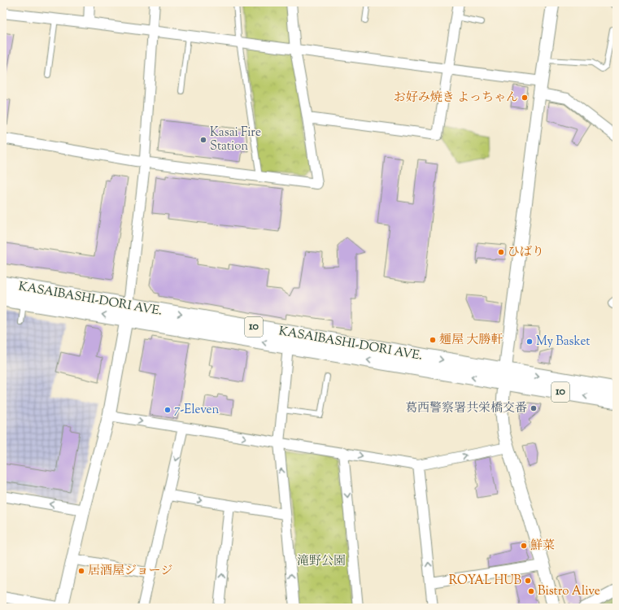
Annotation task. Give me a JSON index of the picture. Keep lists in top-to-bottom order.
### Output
{
  "streets": {
    "main road": ["KASAIBASHI-DORI AVE.", "10"]
  },
  "crossings": [
    ["KASAIBASHI-DORI AVE.", "10"]
  ],
  "parks": ["滝野公園"],
  "places": [
    "お好み焼き よっちゃん",
    "Kasai Fire Station",
    "ひばり",
    "麺屋 大勝軒",
    "My Basket",
    "葛西警察署共栄橋交番",
    "7-Eleven",
    "鮮菜",
    "居酒屋ジョージ",
    "ROYAL HUB",
    "Bistro Alive"
  ]
}
